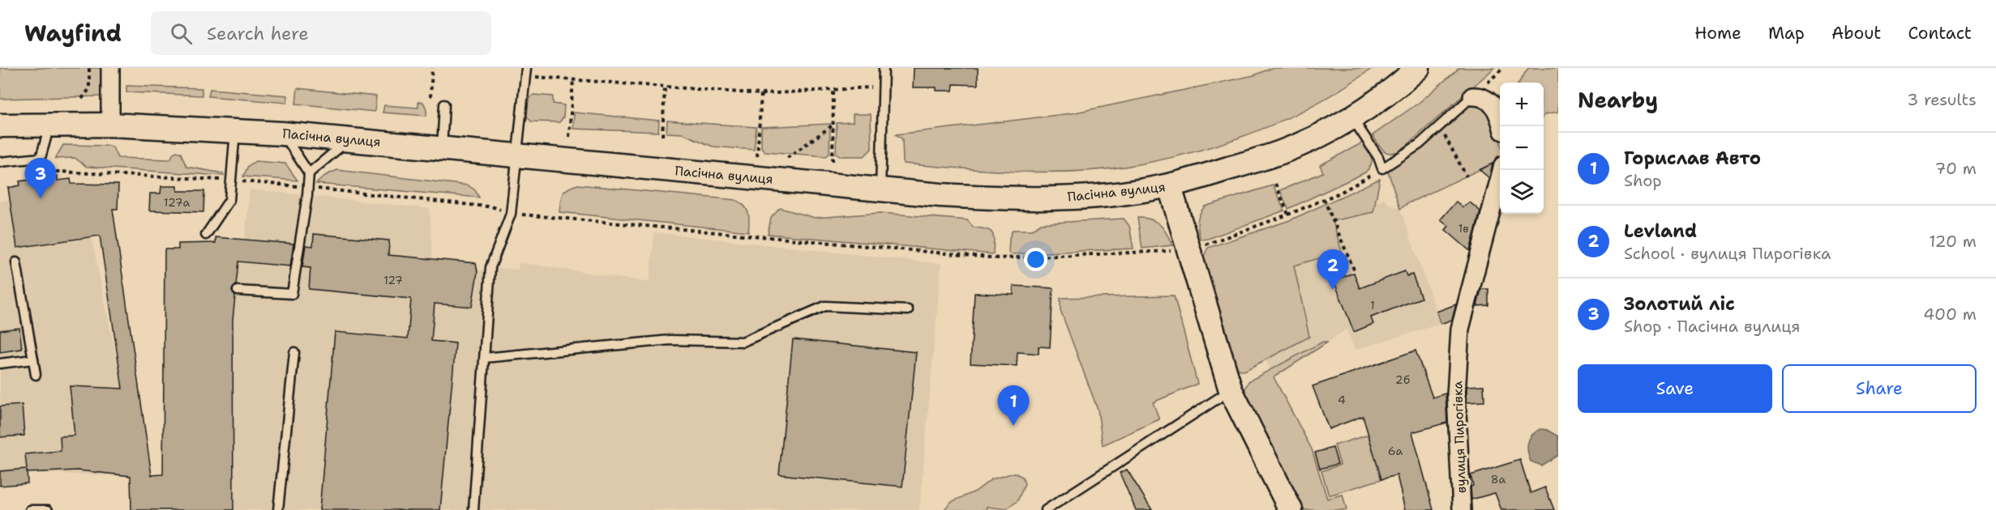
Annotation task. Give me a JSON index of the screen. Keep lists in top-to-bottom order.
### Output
{
  "streets": {
    "main road": ["Пасічна вулиця"],
    "street": ["вулиця Пирогівка"]
  },
  "house_numbers": [
    "127а",
    "1в",
    "127",
    "1",
    "2б",
    "4",
    "6а",
    "8а"
  ],
  "page": {
    "header": "Wayfind",
    "search": "Search here",
    "nav": [
      "Home",
      "Map",
      "About",
      "Contact"
    ],
    "heading": ["Nearby", "3 results"],
    "map_buttons": ["+", "−"],
    "list": [
      {
        "mark": "1",
        "name": "Горислав Авто",
        "note": "Shop",
        "value": "70 m"
      },
      {
        "mark": "2",
        "name": "Levland",
        "note": "School · вулиця Пирогівка",
        "value": "120 m"
      },
      {
        "mark": "3",
        "name": "Золотий ліс",
        "note": "Shop · Пасічна вулиця",
        "value": "400 m"
      }
    ],
    "pins": ["3", "2", "1"],
    "buttons": ["Save", "Share"]
  }
}
